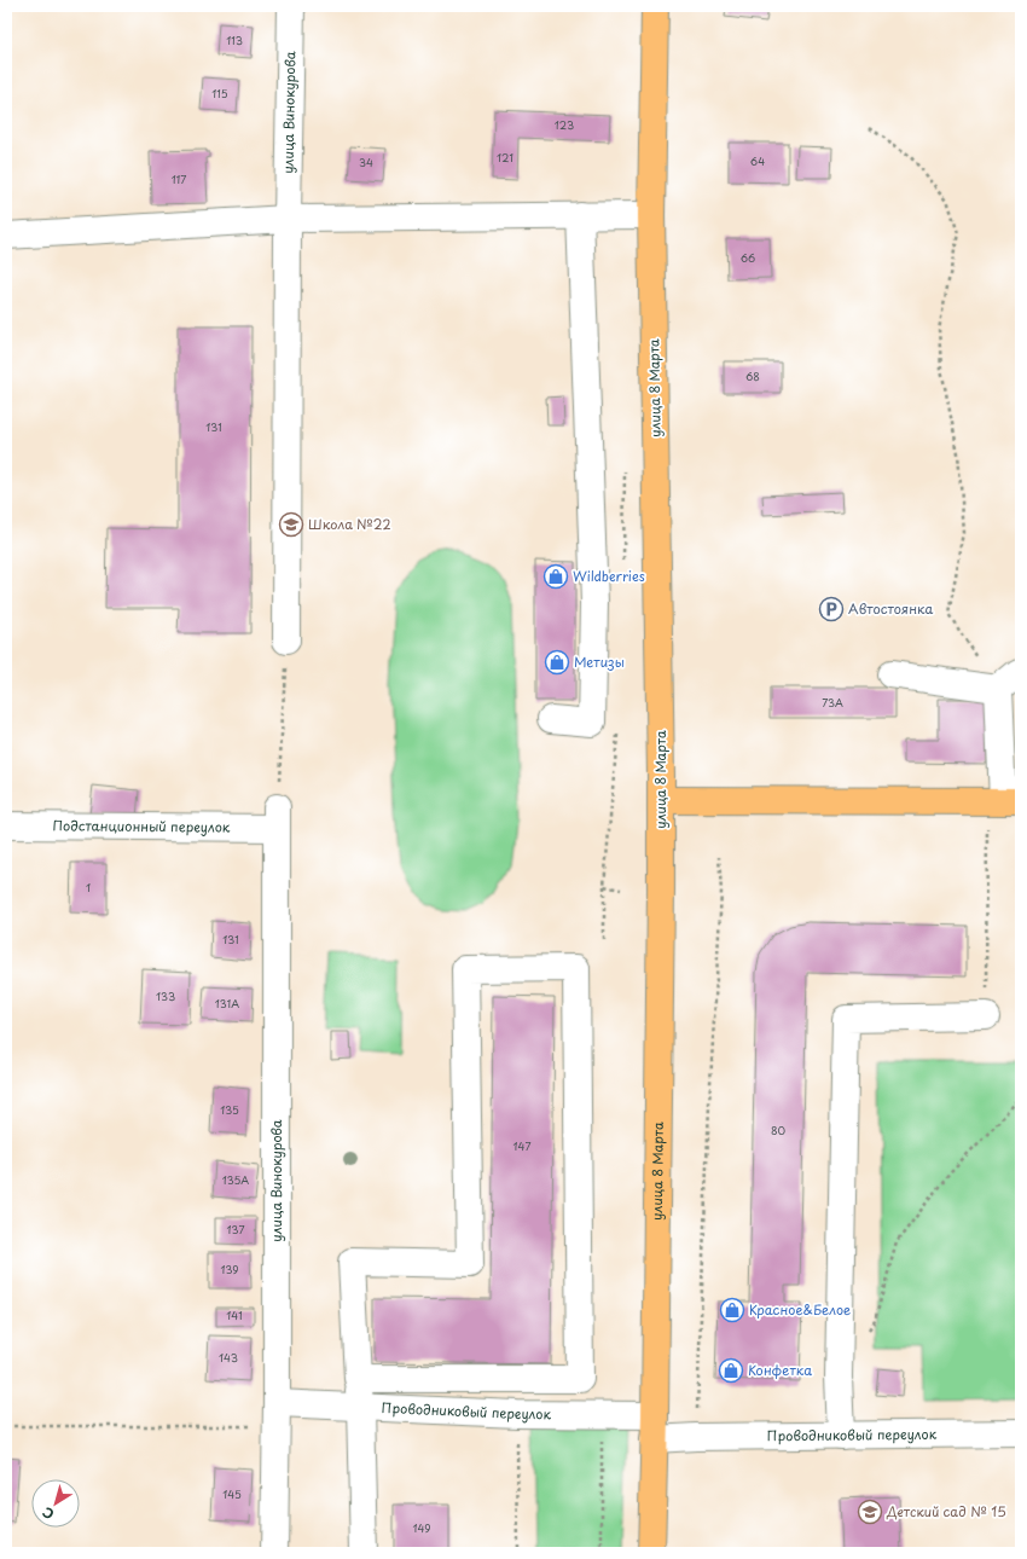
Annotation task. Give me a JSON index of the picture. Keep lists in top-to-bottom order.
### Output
{
  "streets": {
    "main road": ["улица 8 Марта"],
    "street": ["улица Винокурова", "Подстанционный переулок", "Проводниковый переулок"]
  },
  "crossings": [
    ["улица Винокурова", "Подстанционный переулок"],
    ["улица Винокурова", "Проводниковый переулок"],
    ["улица 8 Марта", "Проводниковый переулок"]
  ],
  "places": {
    "school or university": ["Школа №22", "Детский сад № 15"],
    "shop": [
      "Wildberries",
      "Метизы",
      "Красное&Белое",
      "Конфетка"
    ],
    "parking": ["Автостоянка"]
  },
  "house_numbers": [
    "113",
    "115",
    "123",
    "121",
    "64",
    "34",
    "117",
    "66",
    "68",
    "131",
    "73А",
    "1",
    "131",
    "133",
    "131А",
    "135",
    "80",
    "147",
    "135А",
    "137",
    "139",
    "141",
    "143",
    "145",
    "149"
  ],
  "north": "bottom left"
}
